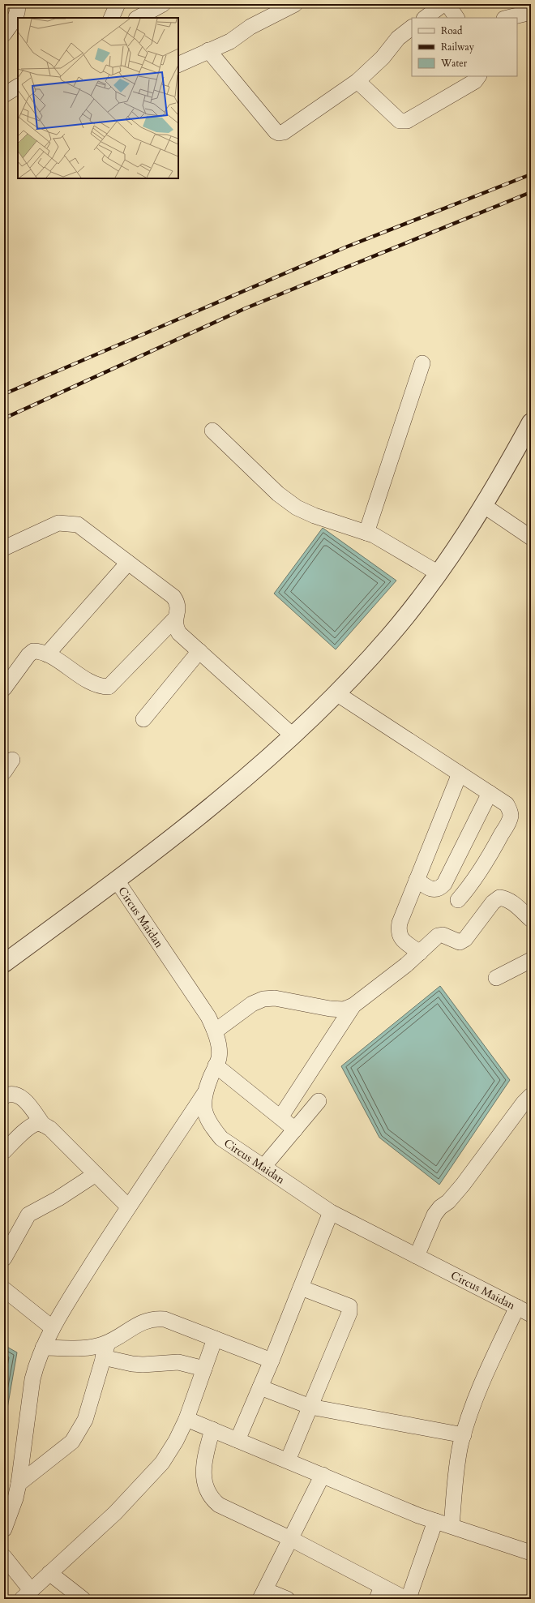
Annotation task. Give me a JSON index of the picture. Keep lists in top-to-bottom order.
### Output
{
  "streets": {
    "street": ["Circus Maidan"]
  },
  "legend": ["Road", "Railway", "Water"]
}
